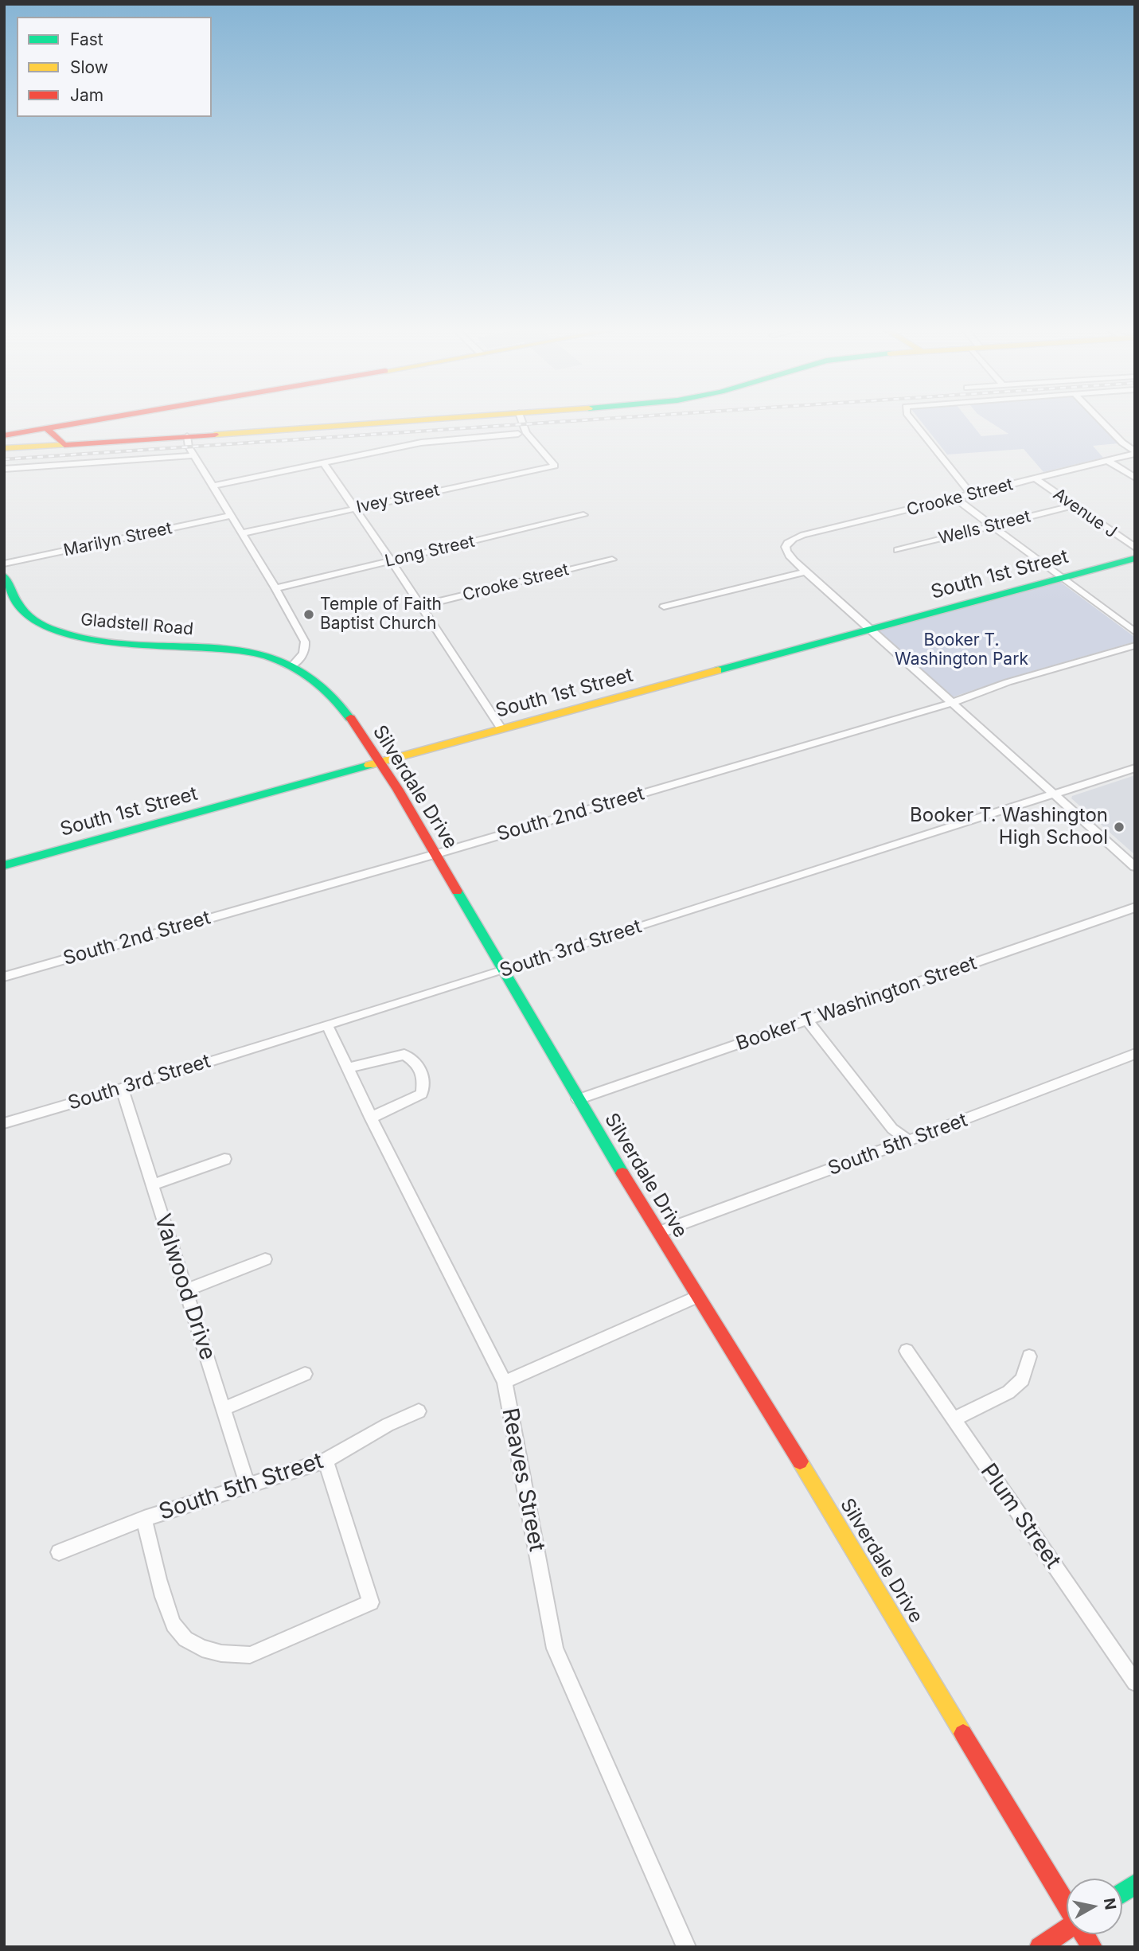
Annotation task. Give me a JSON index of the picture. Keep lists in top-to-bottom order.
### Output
{
  "streets": {
    "street": [
      "Crooke Street",
      "Ivey Street",
      "Avenue J",
      "Wells Street",
      "Marilyn Street",
      "Long Street",
      "South 1st Street",
      "Gladstell Road",
      "Silverdale Drive",
      "South 2nd Street",
      "South 3rd Street",
      "Booker T Washington Street",
      "South 5th Street",
      "Valwood Drive",
      "Reaves Street",
      "Plum Street"
    ]
  },
  "crossings": [
    ["Crooke Street", "Avenue J"],
    ["Avenue J", "Wells Street"],
    ["South 1st Street", "Silverdale Drive"],
    ["Gladstell Road", "Silverdale Drive"],
    ["Silverdale Drive", "South 2nd Street"],
    ["Silverdale Drive", "South 3rd Street"],
    ["Silverdale Drive", "Booker T Washington Street"],
    ["Silverdale Drive", "South 5th Street"],
    ["South 3rd Street", "Valwood Drive"],
    ["South 3rd Street", "Reaves Street"],
    ["South 5th Street", "Valwood Drive"]
  ],
  "parks": ["Booker T. Washington Park"],
  "places": ["Temple of Faith Baptist Church", "Booker T. Washington High School"],
  "legend": ["Fast", "Slow", "Jam"],
  "north": "right"
}
